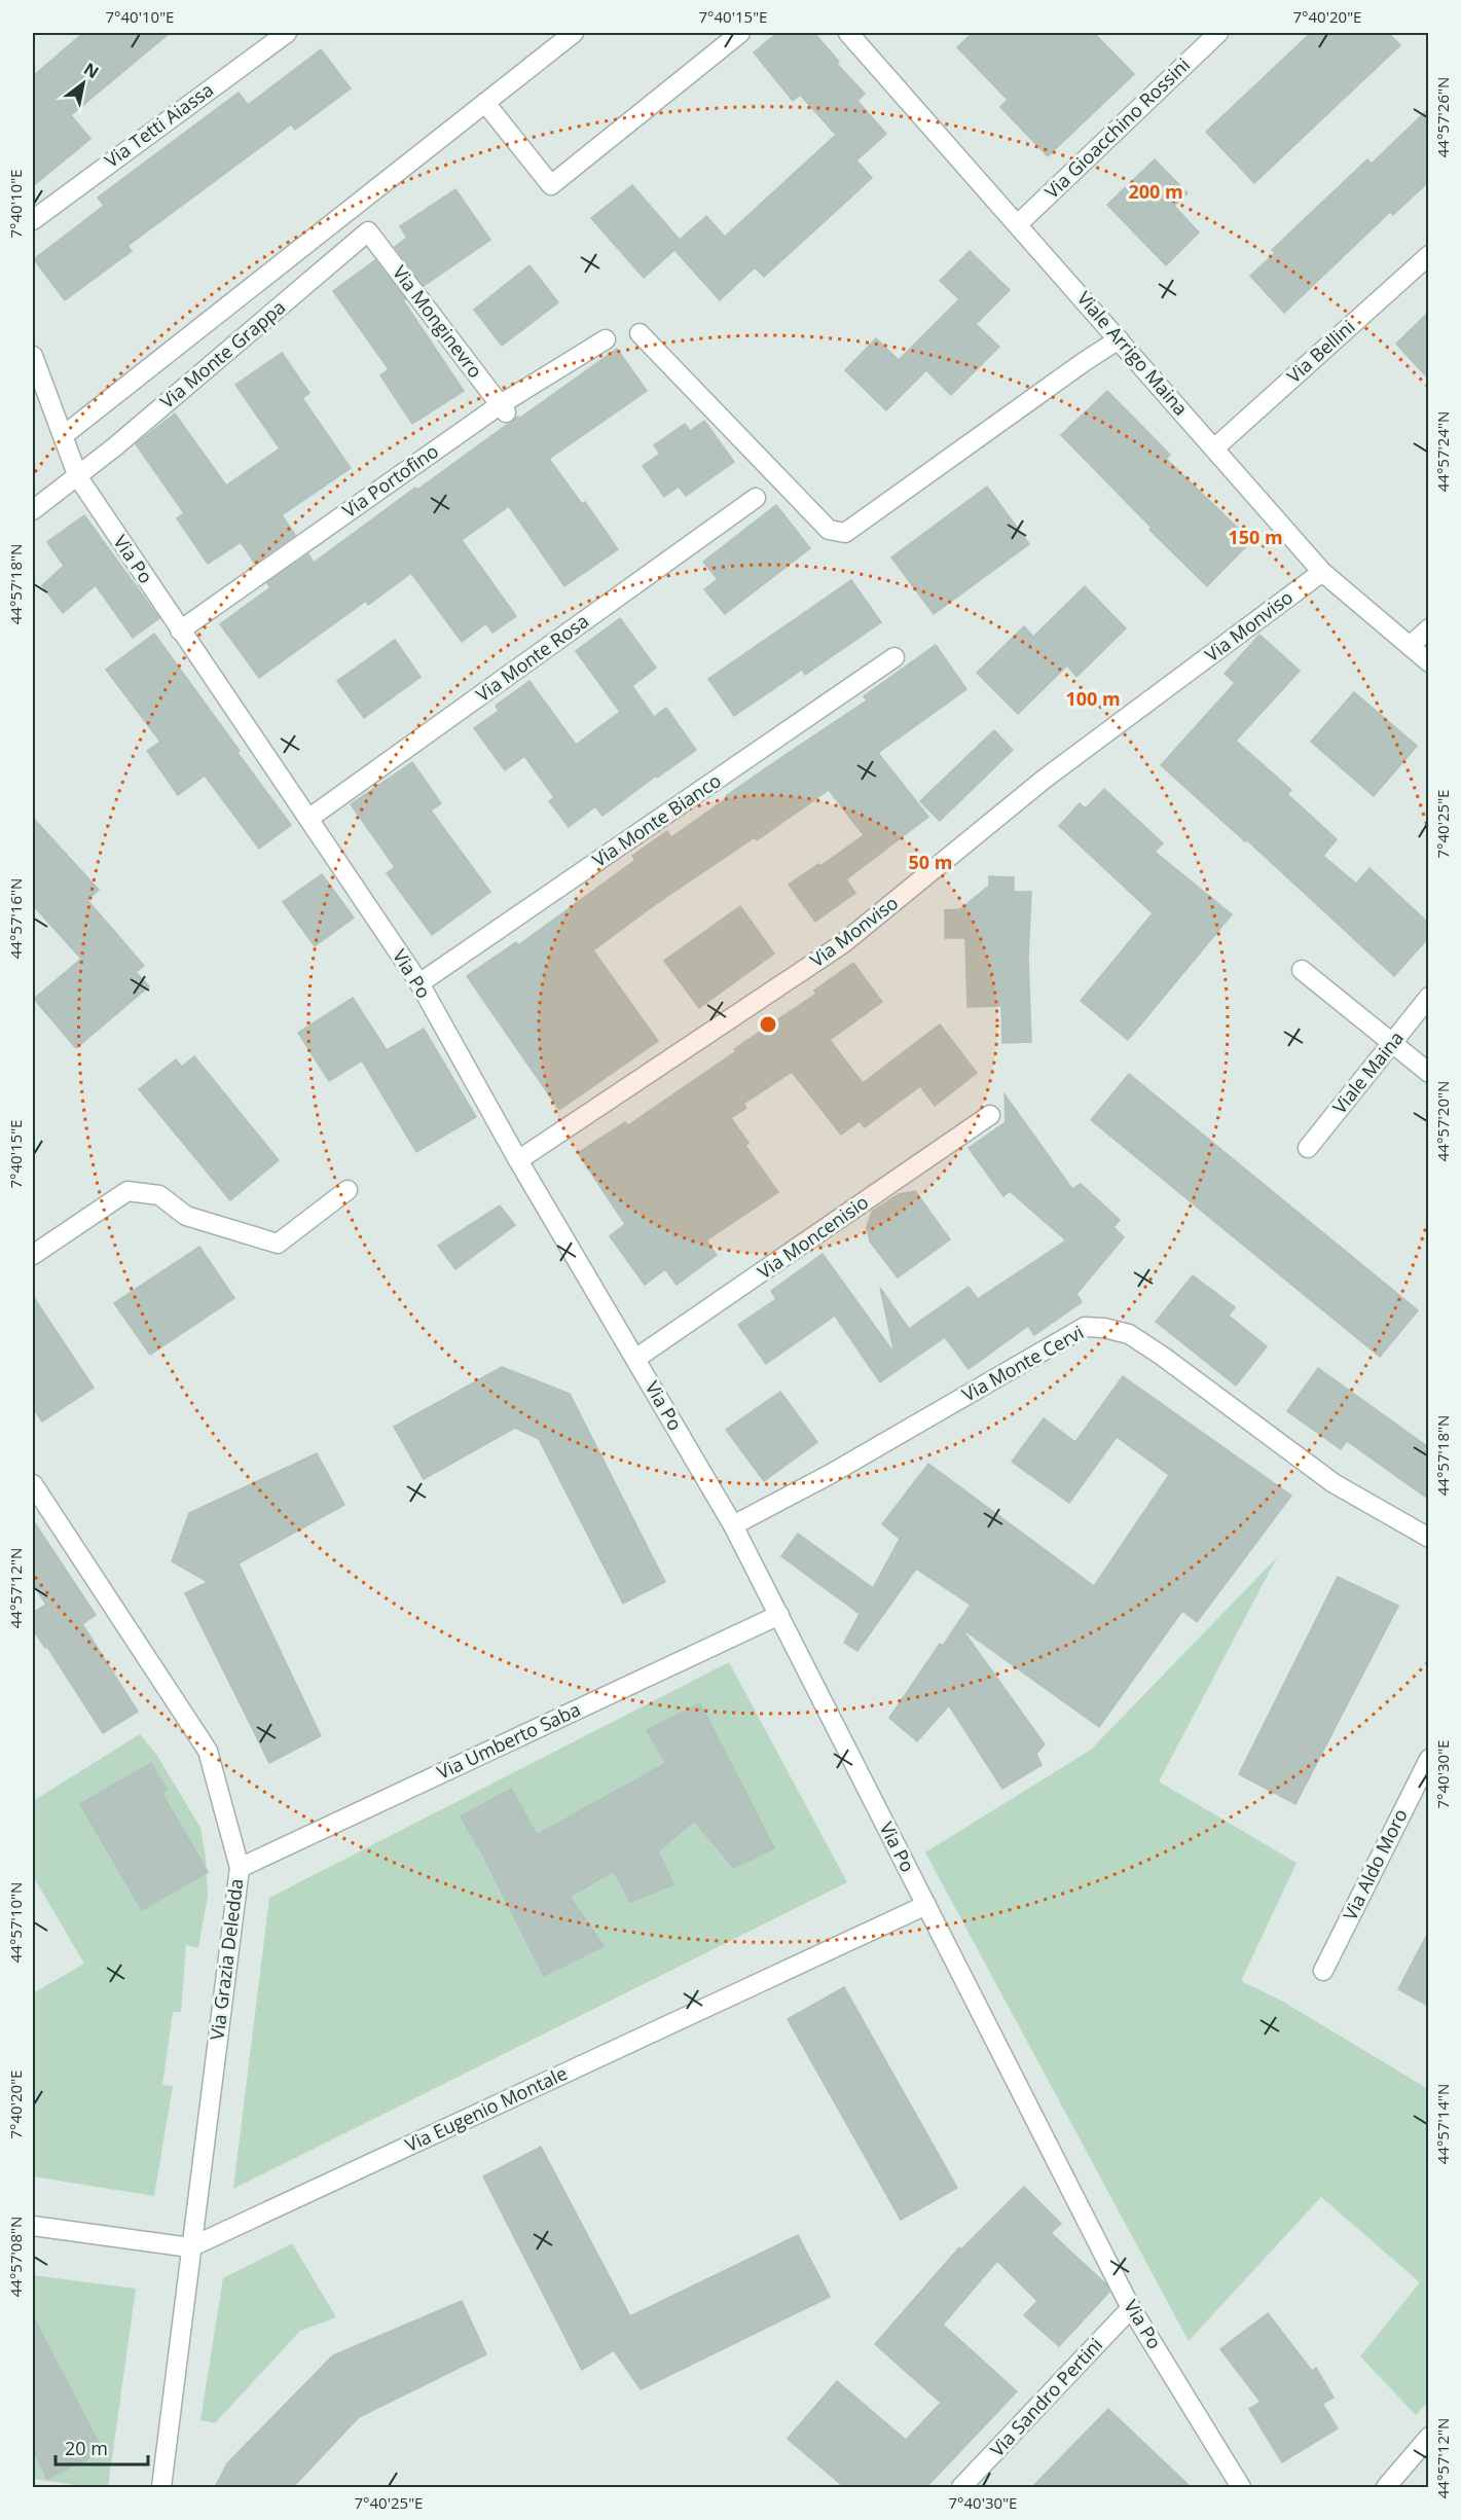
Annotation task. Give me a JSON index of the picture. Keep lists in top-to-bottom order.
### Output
{
  "streets": {
    "street": [
      "Via Tetti Aiassa",
      "Via Gioacchino Rossini",
      "Via Monginevro",
      "Via Bellini",
      "Viale Arrigo Maina",
      "Via Monte Grappa",
      "Via Portofino",
      "Via Po",
      "Via Monviso",
      "Via Monte Rosa",
      "Via Monte Bianco",
      "Viale Maina",
      "Via Moncenisio",
      "Via Monte Cervi",
      "Via Umberto Saba",
      "Via Aldo Moro",
      "Via Grazia Deledda",
      "Via Eugenio Montale",
      "Via Sandro Pertini"
    ]
  },
  "crossings": [
    ["Via Gioacchino Rossini", "Viale Arrigo Maina"],
    ["Via Monginevro", "Via Monte Grappa"],
    ["Via Monginevro", "Via Portofino"],
    ["Via Bellini", "Viale Arrigo Maina"],
    ["Viale Arrigo Maina", "Via Monviso"],
    ["Via Monte Grappa", "Via Po"],
    ["Via Portofino", "Via Po"],
    ["Via Po", "Via Monviso"],
    ["Via Po", "Via Monte Rosa"],
    ["Via Po", "Via Monte Bianco"],
    ["Via Po", "Via Moncenisio"],
    ["Via Po", "Via Monte Cervi"],
    ["Via Po", "Via Umberto Saba"],
    ["Via Po", "Via Eugenio Montale"],
    ["Via Po", "Via Sandro Pertini"],
    ["Via Umberto Saba", "Via Grazia Deledda"],
    ["Via Grazia Deledda", "Via Eugenio Montale"]
  ],
  "scale_bar": "20 m",
  "north": "top right",
  "coordinates": [
    "7°40'10\"E",
    "7°40'15\"E",
    "7°40'20\"E",
    "44°57'26\"N",
    "44°57'24\"N",
    "44°57'18\"N",
    "7°40'25\"E",
    "44°57'16\"N",
    "44°57'20\"N",
    "44°57'12\"N",
    "7°40'30\"E",
    "44°57'10\"N",
    "44°57'14\"N",
    "44°57'08\"N"
  ],
  "rings": [
    "200 m",
    "150 m",
    "100 m",
    "50 m"
  ]
}
